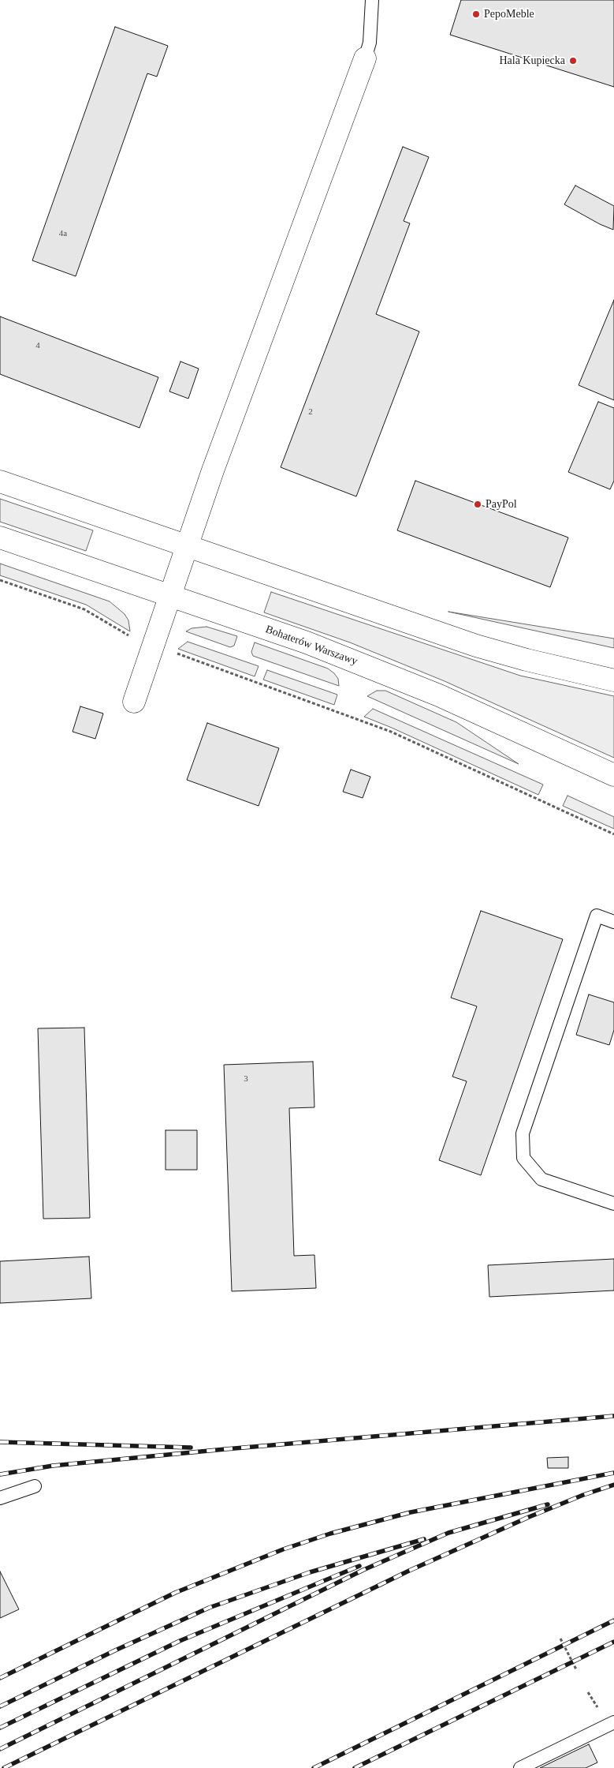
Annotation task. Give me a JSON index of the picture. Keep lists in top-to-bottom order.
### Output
{
  "streets": {
    "street": ["Bohaterów Warszawy"]
  },
  "places": ["PepoMeble", "Hala Kupiecka", "PayPol"],
  "house_numbers": [
    "4a",
    "4",
    "2",
    "3"
  ]
}
